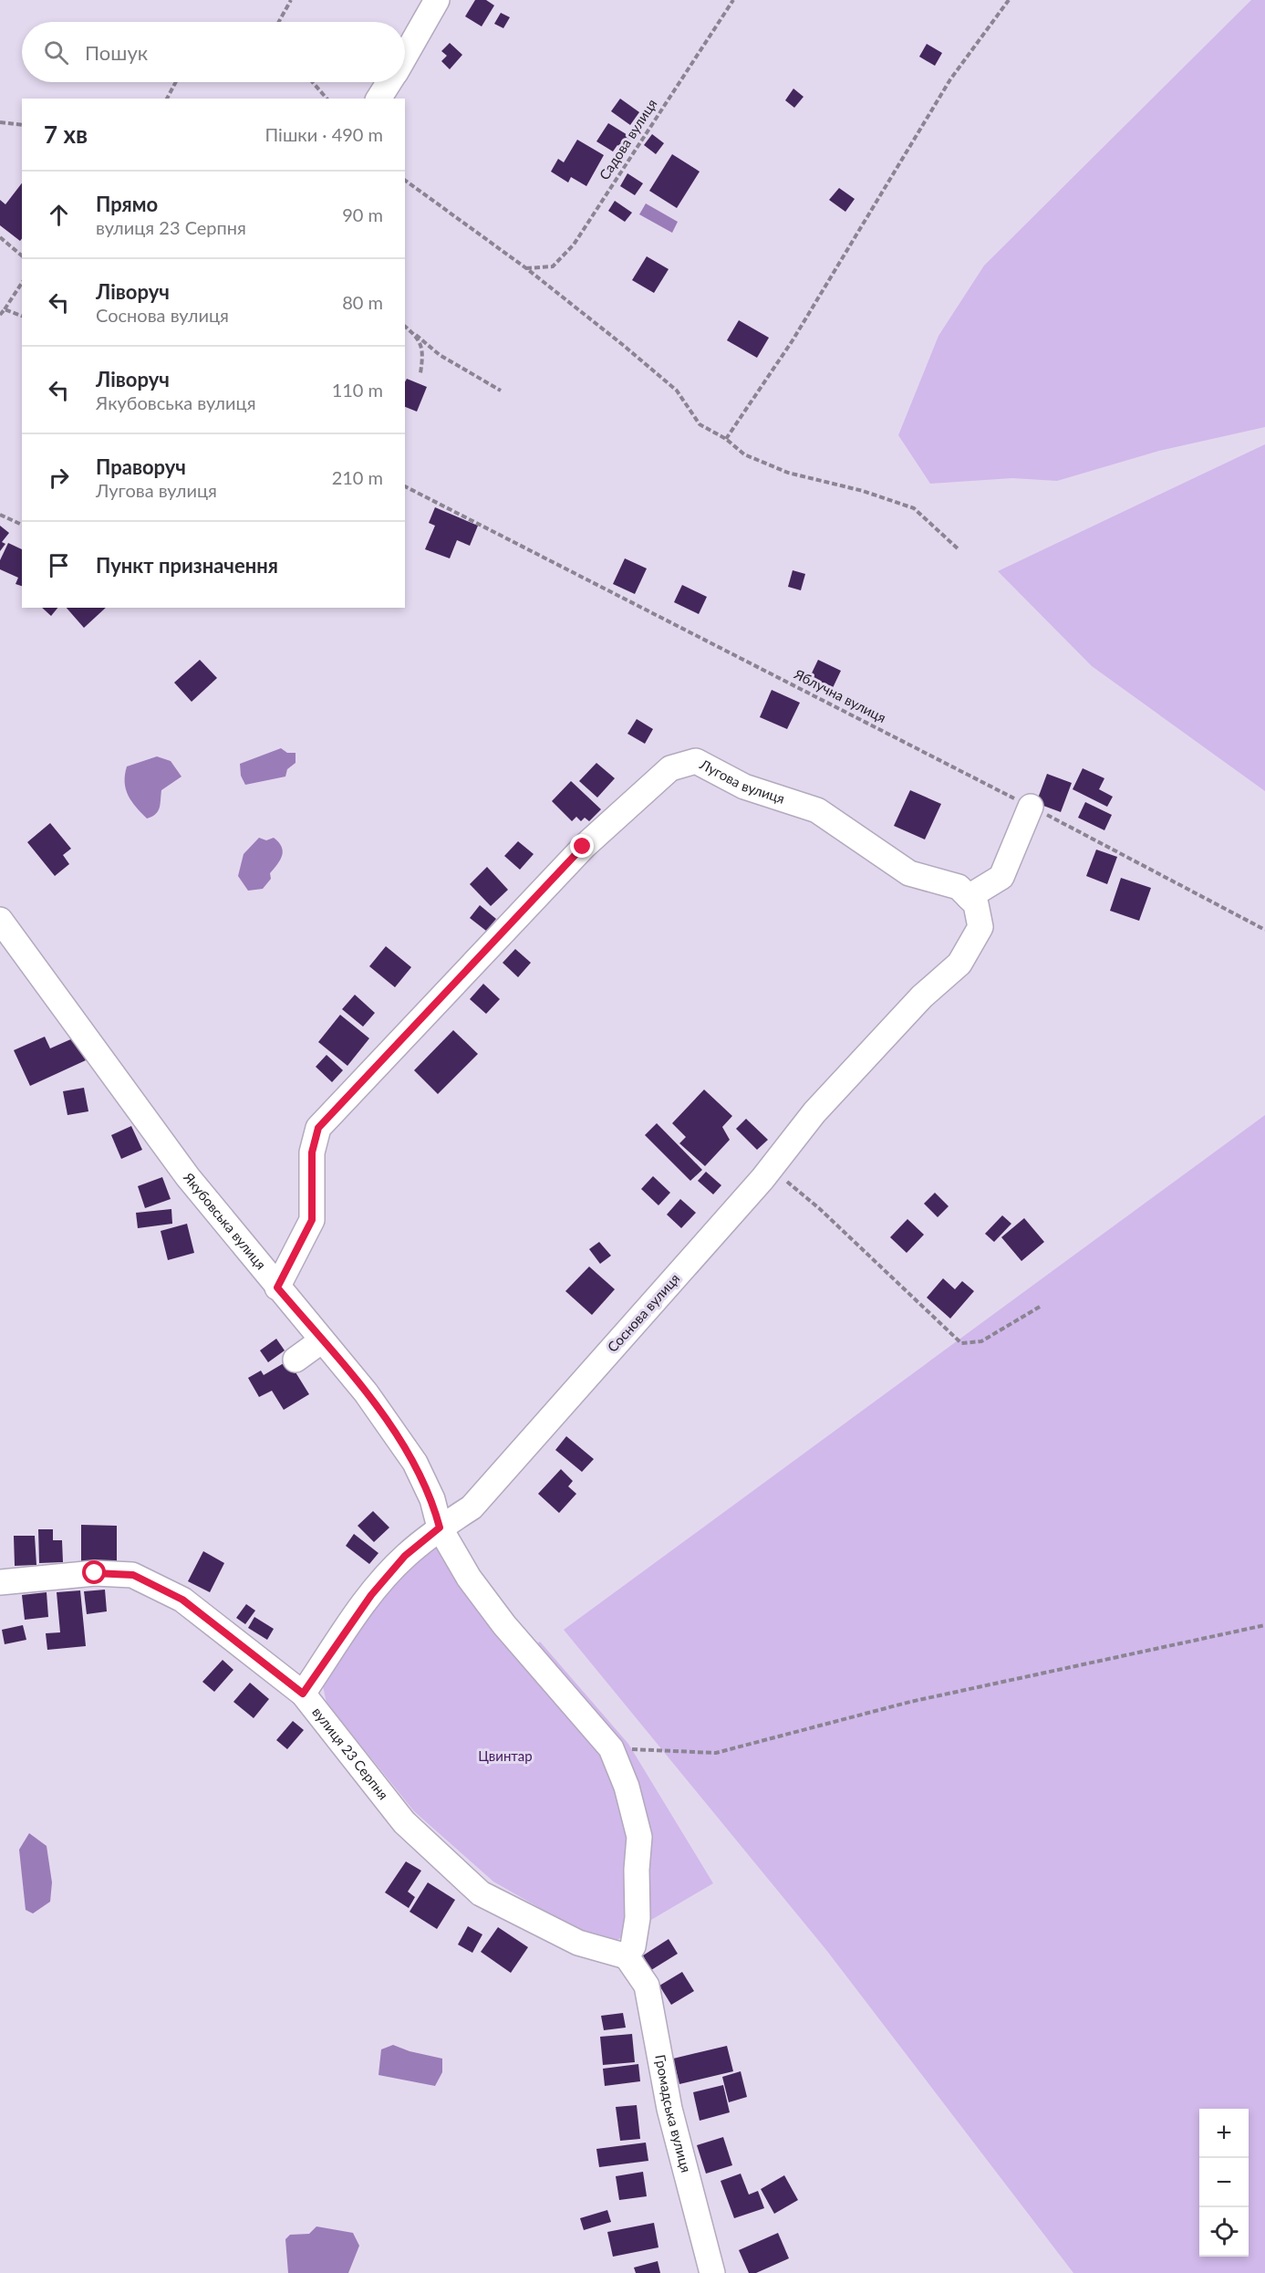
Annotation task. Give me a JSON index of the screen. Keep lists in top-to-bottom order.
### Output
{
  "streets": {
    "street": [
      "Лугова вулиця",
      "Якубовська вулиця",
      "Соснова вулиця",
      "вулиця 23 Серпня",
      "Громадська вулиця"
    ],
    "path": ["Садова вулиця", "Яблучна вулиця"]
  },
  "crossings": [
    ["Лугова вулиця", "Якубовська вулиця"],
    ["Лугова вулиця", "Соснова вулиця"],
    ["Якубовська вулиця", "Соснова вулиця"],
    ["Якубовська вулиця", "вулиця 23 Серпня"],
    ["Якубовська вулиця", "Громадська вулиця"],
    ["Соснова вулиця", "вулиця 23 Серпня"],
    ["вулиця 23 Серпня", "Громадська вулиця"]
  ],
  "parks": ["Цвинтар"],
  "page": {
    "search": "Пошук",
    "heading": ["7 хв", "Пішки · 490 m"],
    "list": [
      ["Прямо", "вулиця 23 Серпня", "90 m"],
      ["Ліворуч", "Соснова вулиця", "80 m"],
      ["Ліворуч", "Якубовська вулиця", "110 m"],
      ["Праворуч", "Лугова вулиця", "210 m"],
      "Пункт призначення"
    ],
    "map_buttons": ["+", "−"]
  }
}
